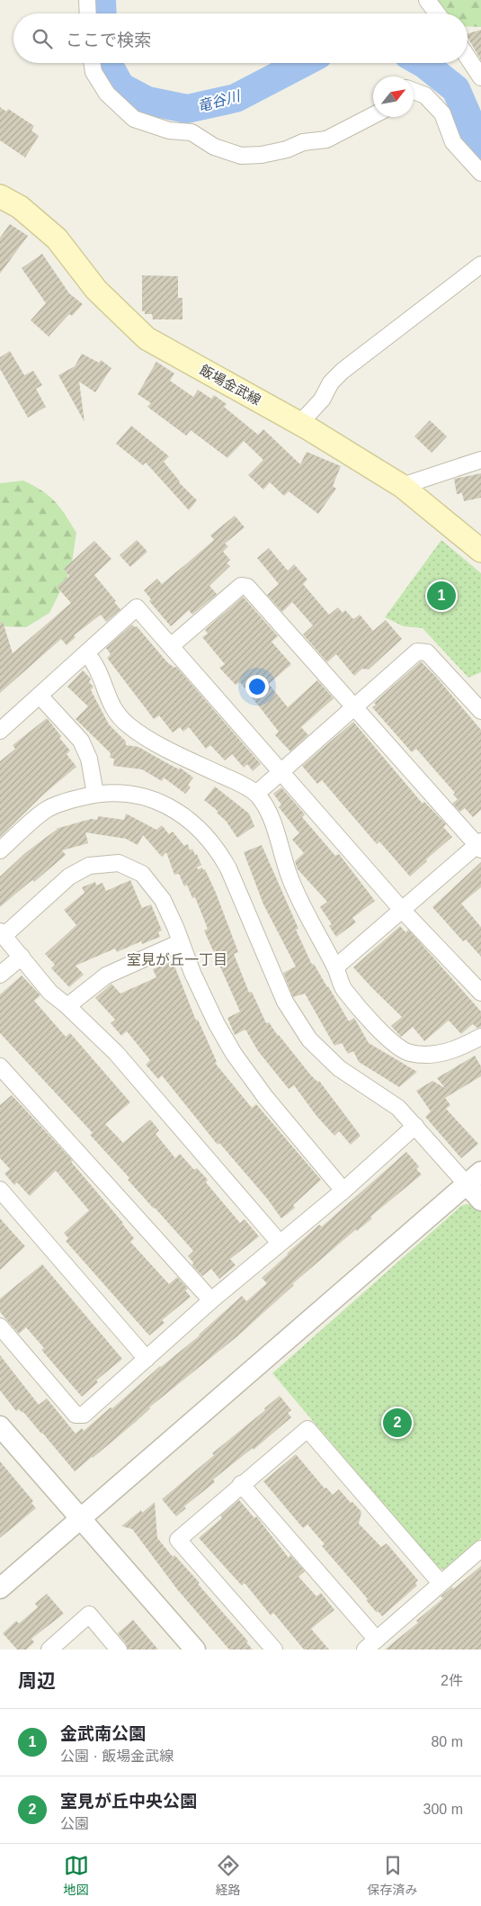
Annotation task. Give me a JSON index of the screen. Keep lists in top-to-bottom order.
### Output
{
  "streets": {
    "main road": ["飯場金武線"]
  },
  "districts": ["室見が丘一丁目"],
  "water": ["竜谷川"],
  "north": "top right",
  "page": {
    "search": "ここで検索",
    "pins": ["1", "2"],
    "heading": ["周辺", "2件"],
    "list": [
      {
        "mark": "1",
        "name": "金武南公園",
        "note": "公園 · 飯場金武線",
        "value": "80 m"
      },
      {
        "mark": "2",
        "name": "室見が丘中央公園",
        "note": "公園",
        "value": "300 m"
      }
    ],
    "nav": ["地図", "経路", "保存済み"]
  }
}
